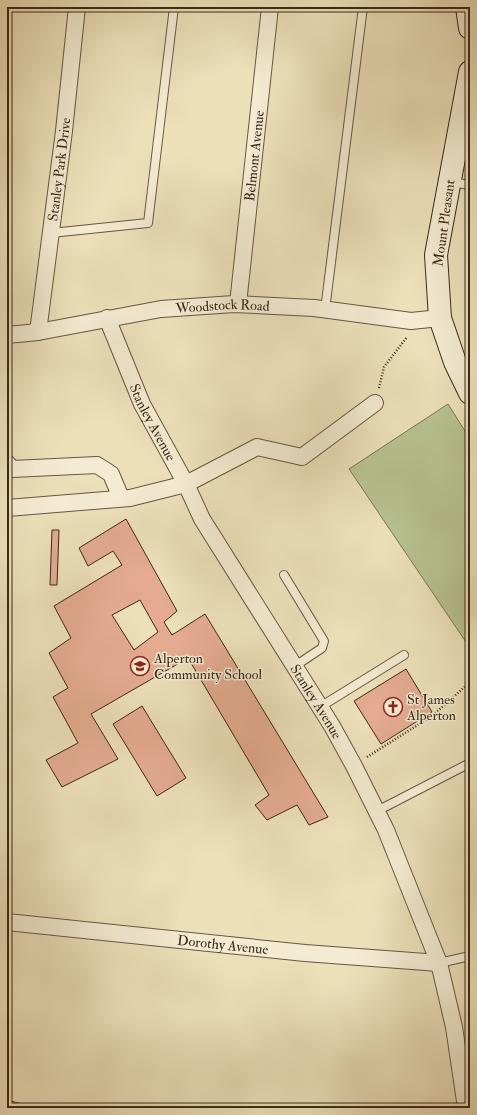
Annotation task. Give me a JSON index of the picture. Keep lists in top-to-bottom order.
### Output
{
  "streets": {
    "street": [
      "Belmont Avenue",
      "Stanley Park Drive",
      "Mount Pleasant",
      "Woodstock Road",
      "Stanley Avenue",
      "Dorothy Avenue"
    ]
  },
  "crossings": [
    ["Belmont Avenue", "Woodstock Road"],
    ["Stanley Park Drive", "Woodstock Road"],
    ["Mount Pleasant", "Woodstock Road"],
    ["Woodstock Road", "Stanley Avenue"],
    ["Stanley Avenue", "Dorothy Avenue"]
  ],
  "places": {
    "school or university": ["Alperton Community School"],
    "church": ["St James Alperton"]
  }
}
